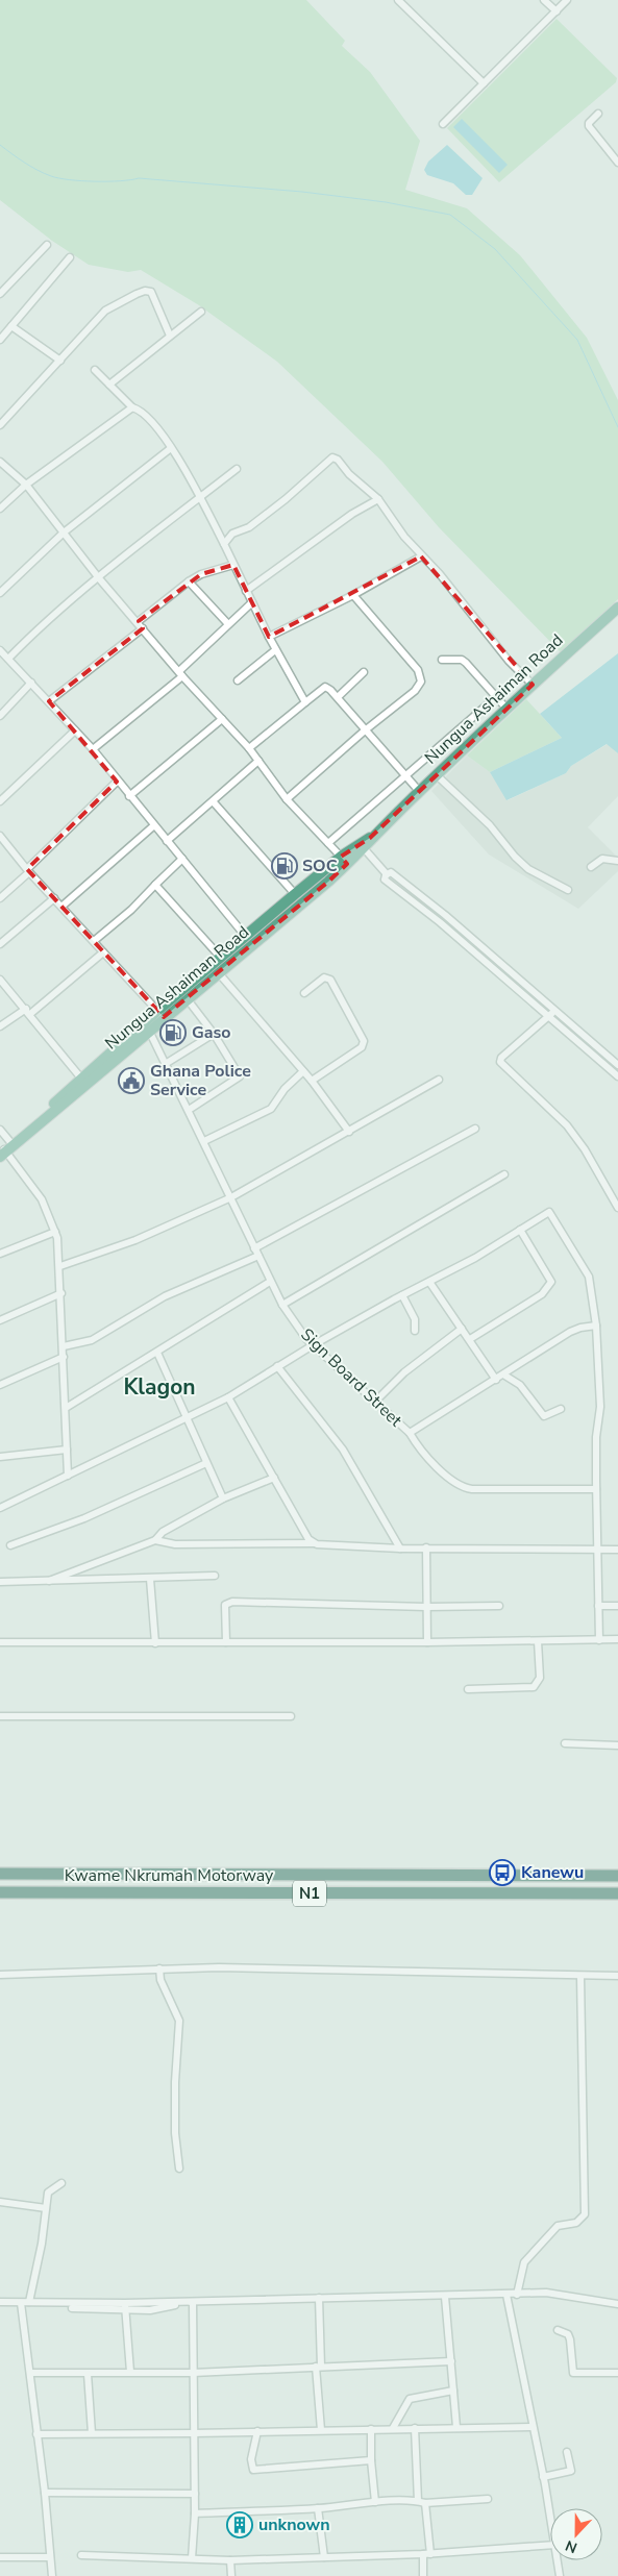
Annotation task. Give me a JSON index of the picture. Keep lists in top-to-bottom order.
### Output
{
  "streets": {
    "highway": ["Kwame Nkrumah Motorway", "N1"],
    "main road": ["Nungua Ashaiman Road"],
    "street": ["Sign Board Street"]
  },
  "crossings": [
    ["Nungua Ashaiman Road", "Sign Board Street"]
  ],
  "districts": ["Klagon"],
  "places": {
    "fuel station": ["SOC", "Gaso"],
    "public building": ["Ghana Police Service"],
    "bus stop": ["Kanewu"],
    "building": ["unknown"]
  },
  "north": "bottom"
}
